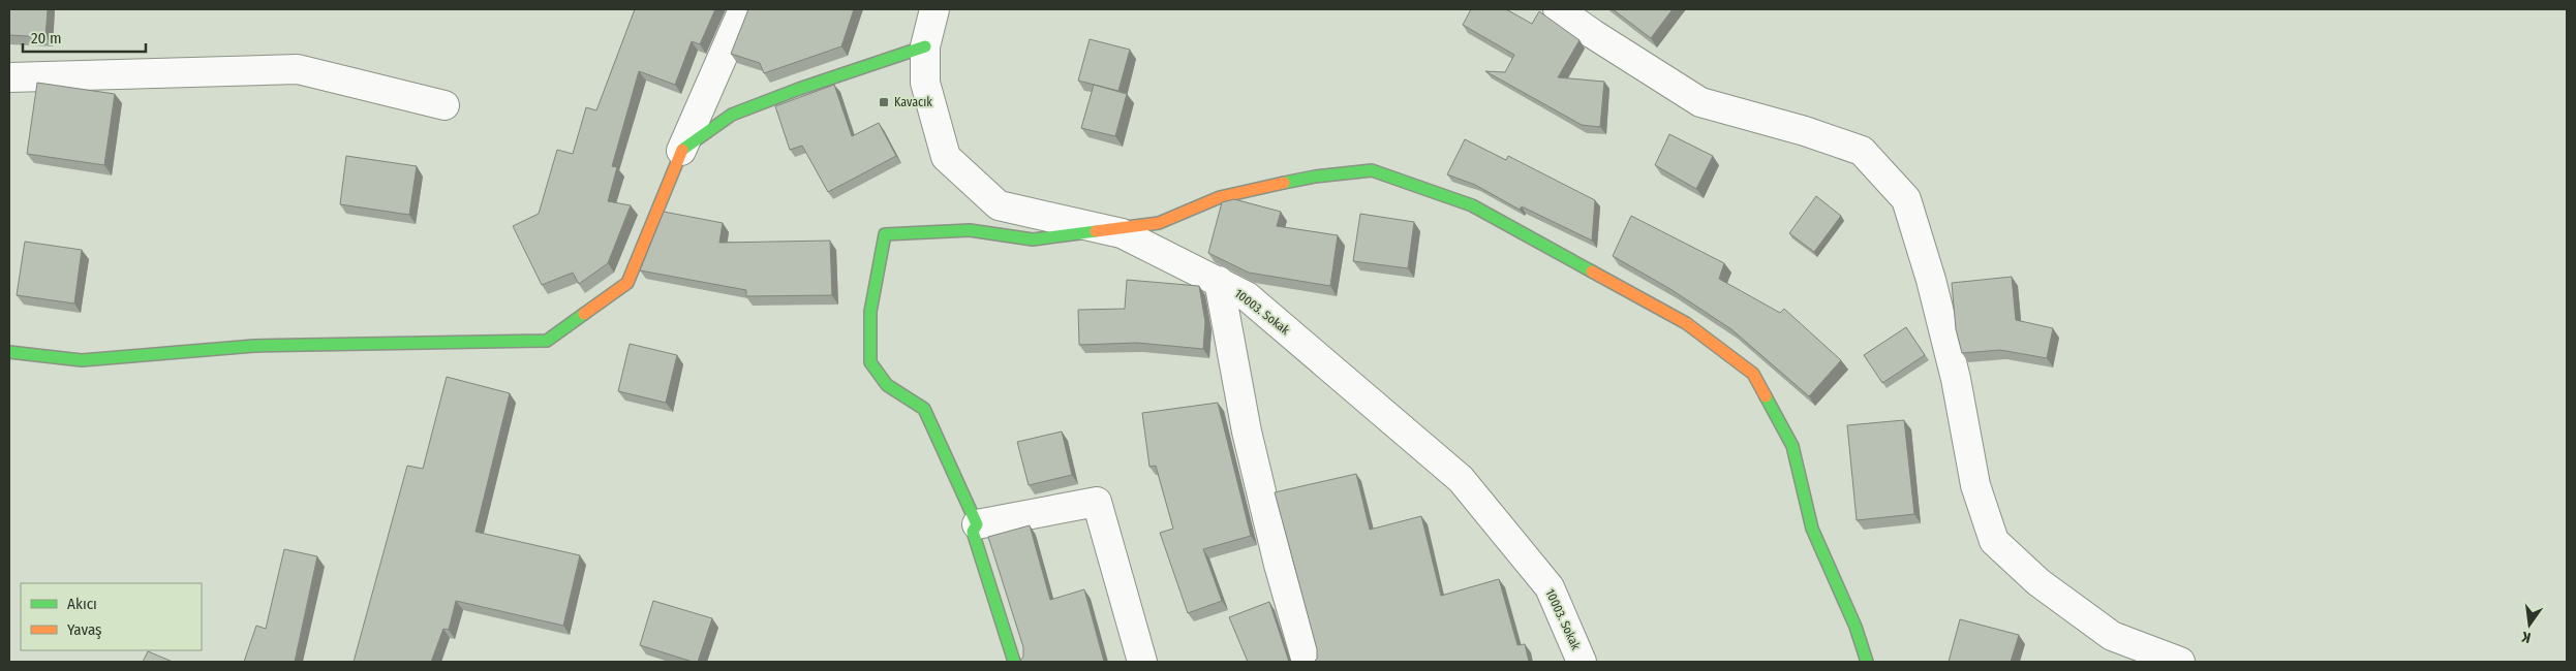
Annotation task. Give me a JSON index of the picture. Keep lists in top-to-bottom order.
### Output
{
  "streets": {
    "street": ["10003. Sokak"]
  },
  "places": {
    "transit": ["Kavacık"]
  },
  "legend": ["Akıcı", "Yavaş"],
  "scale_bar": "20 m",
  "north": "bottom"
}
